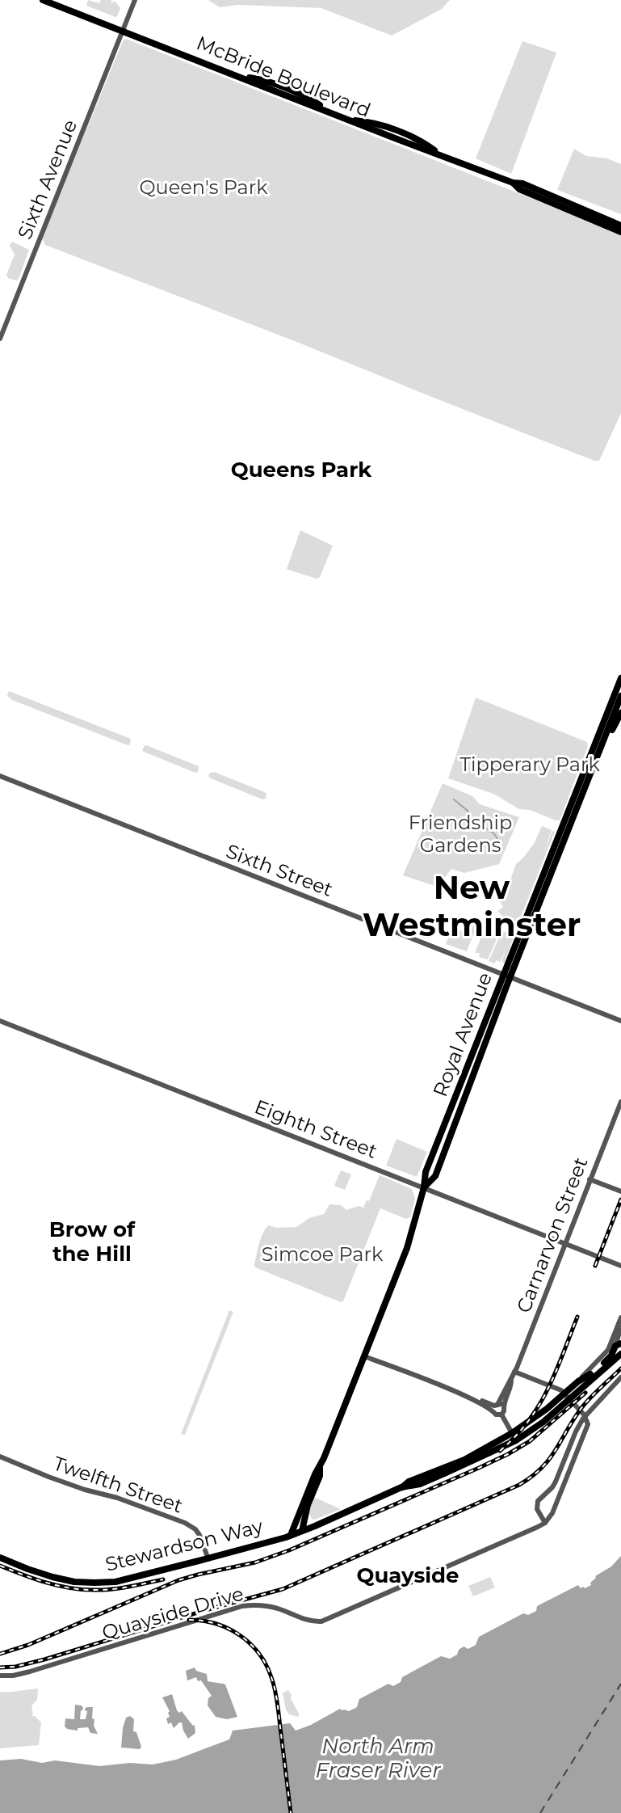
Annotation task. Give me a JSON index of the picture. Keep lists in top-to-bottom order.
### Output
{
  "streets": {
    "main road": ["McBride Boulevard", "Royal Avenue", "Stewardson Way"],
    "street": [
      "Sixth Avenue",
      "Sixth Street",
      "Eighth Street",
      "Carnarvon Street",
      "Twelfth Street",
      "Quayside Drive"
    ]
  },
  "crossings": [
    ["McBride Boulevard", "Sixth Avenue"],
    ["Sixth Street", "Royal Avenue"],
    ["Royal Avenue", "Eighth Street"],
    ["Royal Avenue", "Stewardson Way"],
    ["Eighth Street", "Carnarvon Street"],
    ["Twelfth Street", "Stewardson Way"]
  ],
  "districts": [
    "Queens Park",
    "New Westminster",
    "Brow of the Hill",
    "Quayside"
  ],
  "water": ["North Arm Fraser River"],
  "parks": [
    "Queen's Park",
    "Tipperary Park",
    "Friendship Gardens",
    "Simcoe Park"
  ]
}
